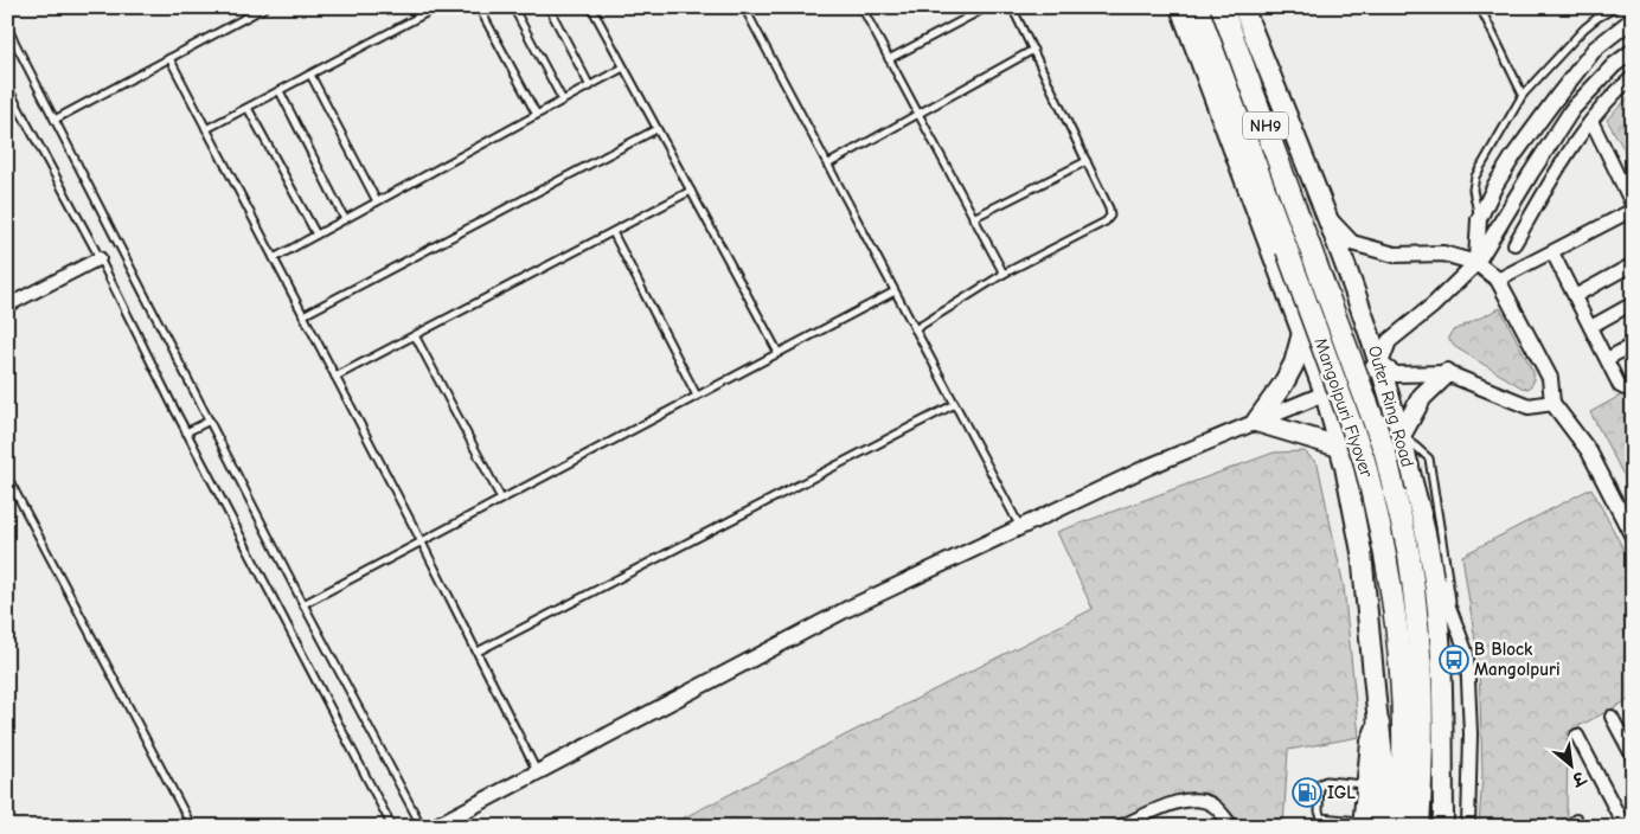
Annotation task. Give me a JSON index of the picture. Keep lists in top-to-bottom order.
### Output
{
  "streets": {
    "highway": ["NH9", "Mangolpuri Flyover"],
    "main road": ["Outer Ring Road"]
  },
  "places": {
    "bus stop": ["B Block Mangolpuri"],
    "fuel station": ["IGL"]
  },
  "north": "bottom right"
}
